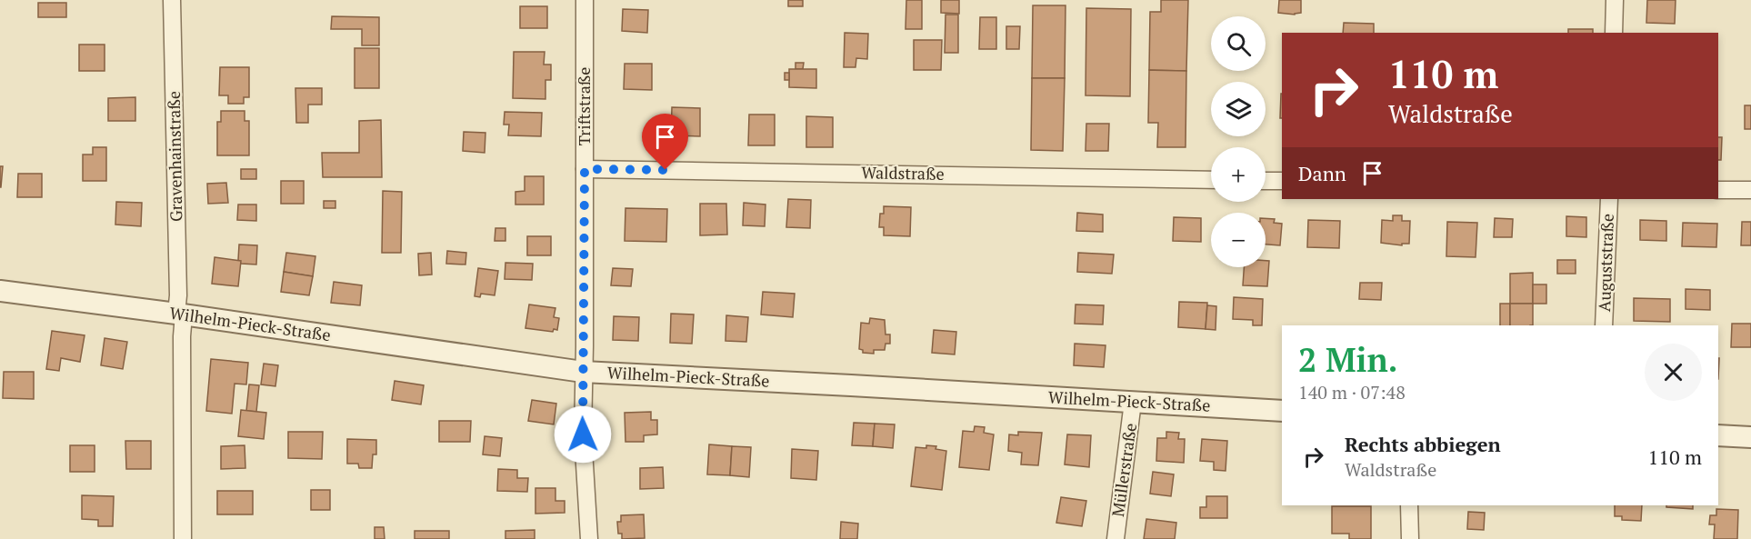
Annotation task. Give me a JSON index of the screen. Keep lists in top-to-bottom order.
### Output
{
  "streets": {
    "street": [
      "Triftstraße",
      "Gravenhainstraße",
      "Waldstraße",
      "Auguststraße",
      "Wilhelm-Pieck-Straße",
      "Müllerstraße"
    ]
  },
  "crossings": [
    ["Triftstraße", "Waldstraße"],
    ["Triftstraße", "Wilhelm-Pieck-Straße"],
    ["Gravenhainstraße", "Wilhelm-Pieck-Straße"],
    ["Wilhelm-Pieck-Straße", "Müllerstraße"]
  ],
  "page": {
    "map_buttons": ["+", "−"],
    "turn": ["110 m", "Waldstraße"],
    "then": "Dann",
    "heading": ["2 Min.", "140 m · 07:48"],
    "list": [
      {
        "name": "Rechts abbiegen",
        "note": "Waldstraße",
        "value": "110 m"
      }
    ]
  }
}
